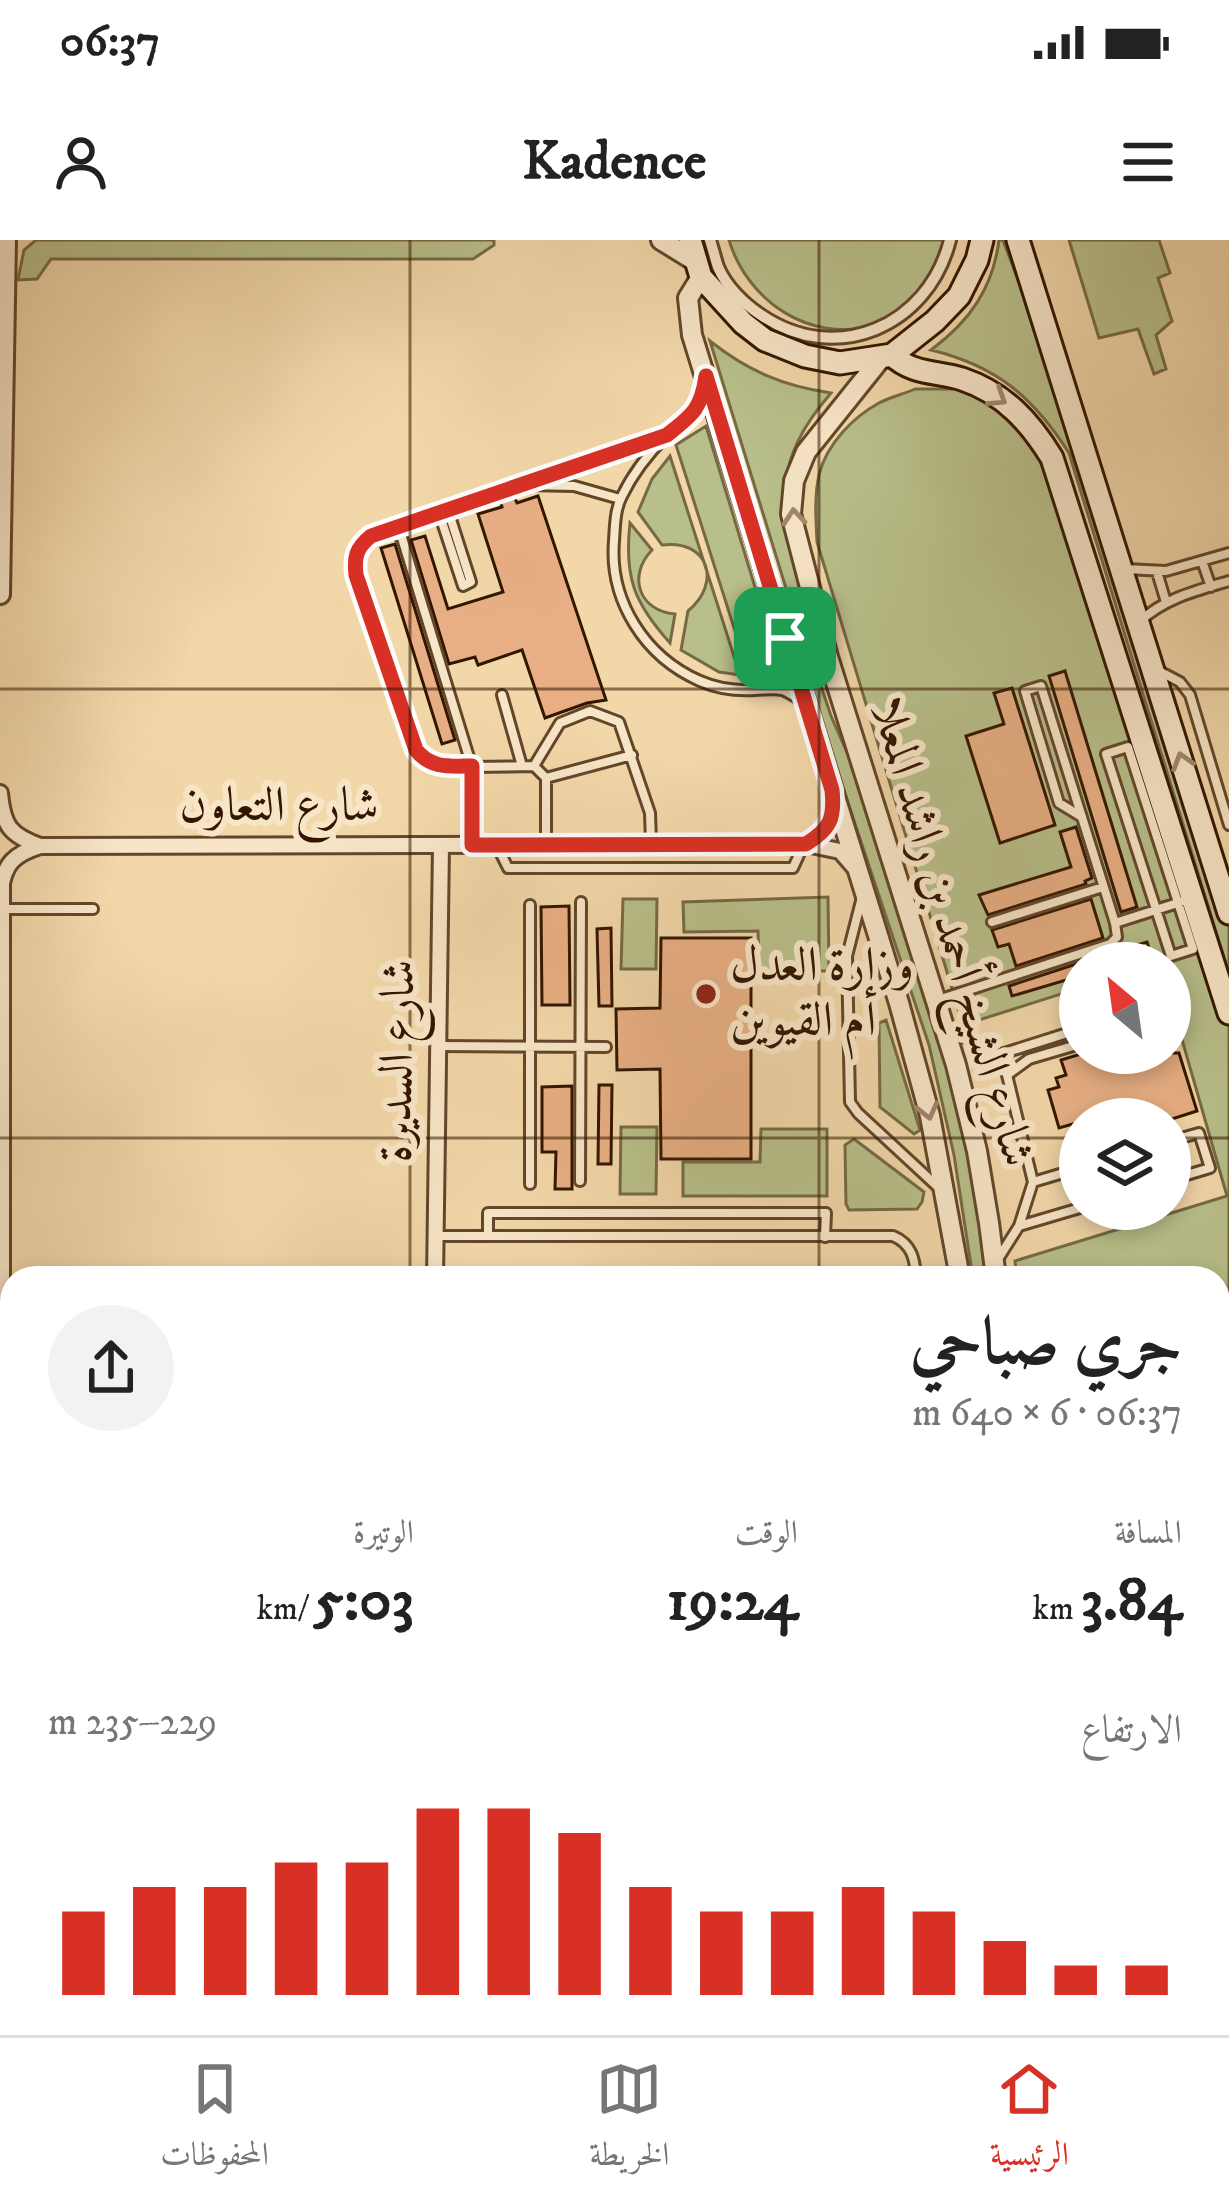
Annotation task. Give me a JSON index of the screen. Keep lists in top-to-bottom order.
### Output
{
  "streets": {
    "street": ["شارع التعاون", "شارع الشيخ أحمد بن راشد المعلا", "شارع السديرة"]
  },
  "crossings": [
    ["شارع التعاون", "شارع الشيخ أحمد بن راشد المعلا"],
    ["شارع التعاون", "شارع السديرة"]
  ],
  "places": ["وزارة العدل أم القيوين"],
  "north": "top left",
  "page": {
    "status": "06:37",
    "header": "Kadence",
    "heading": ["جري صباحي", "06:37 · 6 × 640 m"],
    "stats": [
      ["المسافة", "3.84 km"],
      ["الوقت", "19:24"],
      ["الوتيرة", "5:03 /km"]
    ],
    "chart": ["الارتفاع", "229–235 m"],
    "tabs": ["الرئيسية", "الخريطة", "المحفوظات"]
  }
}
